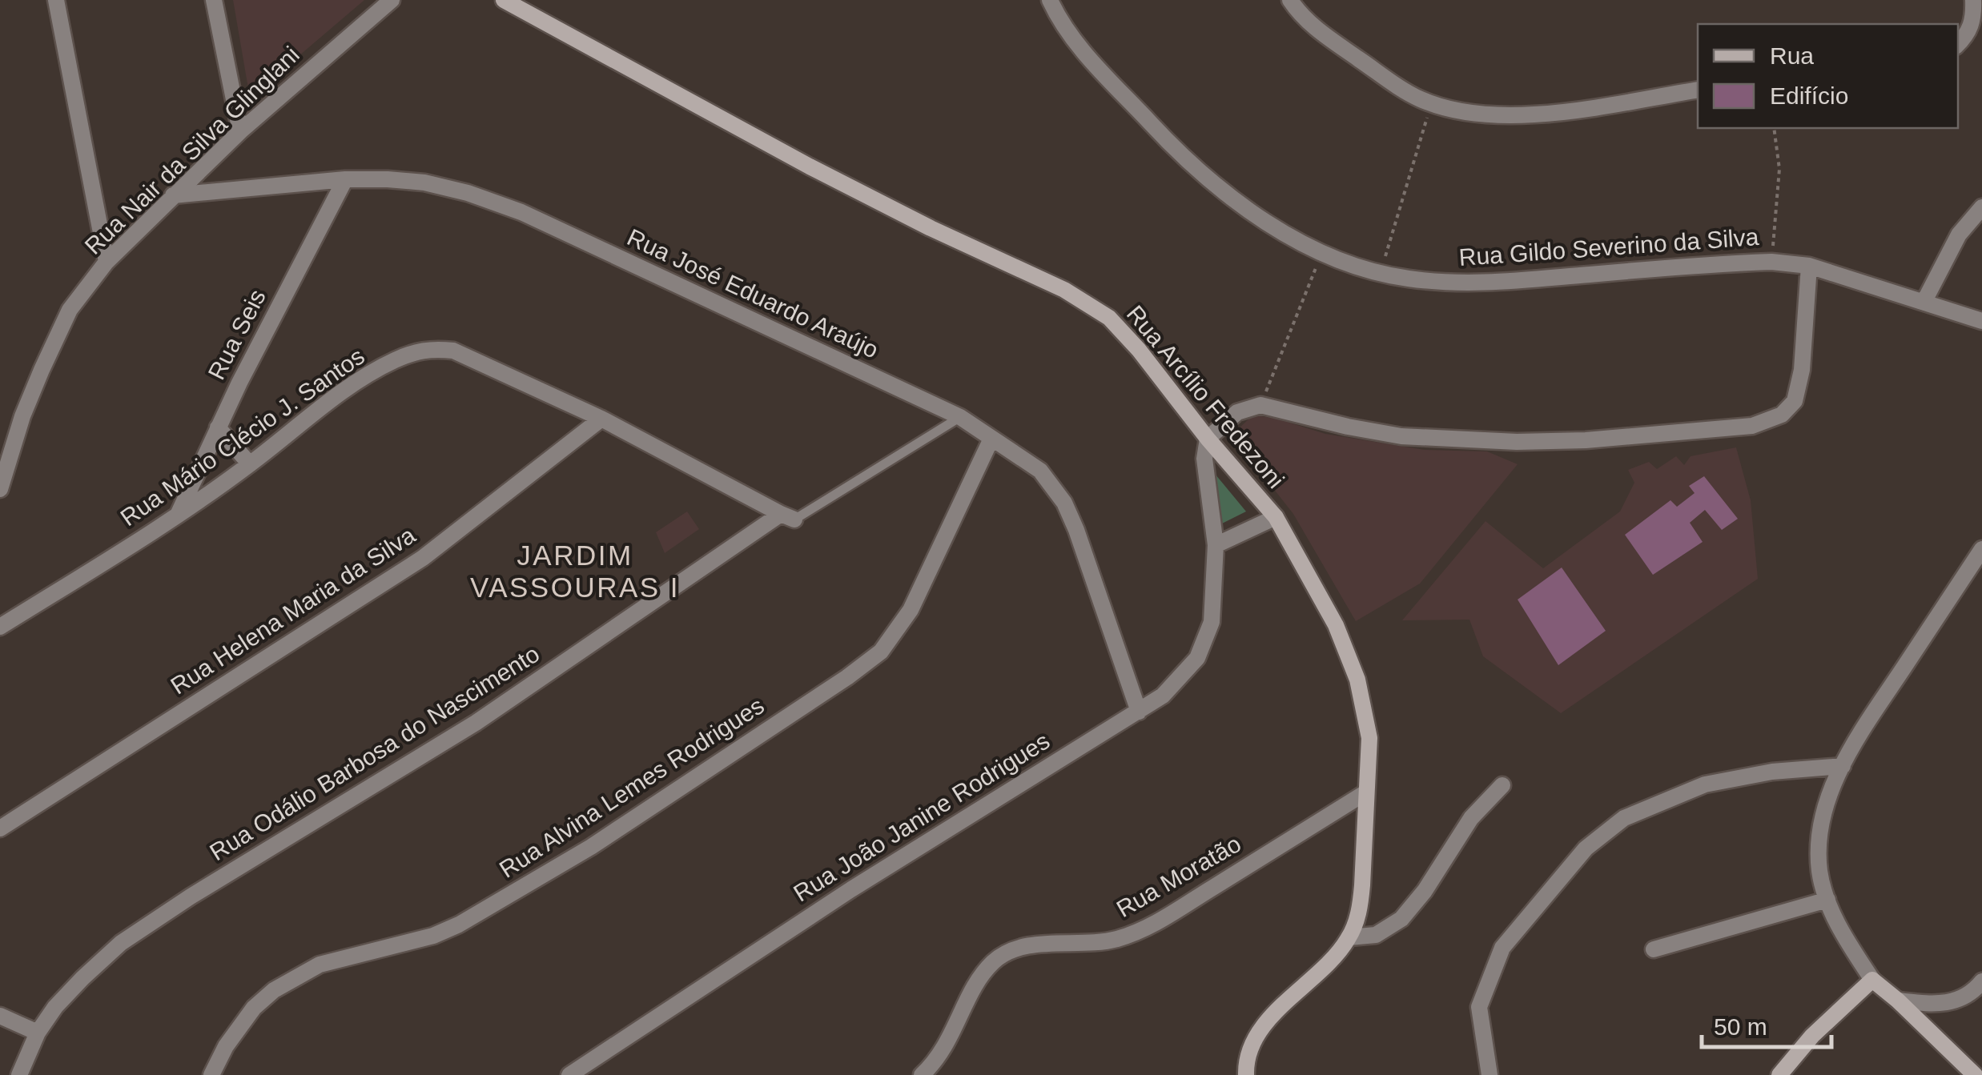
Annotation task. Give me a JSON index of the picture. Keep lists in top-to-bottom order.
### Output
{
  "streets": {
    "street": [
      "Rua Nair da Silva Glinglani",
      "Rua Gildo Severino da Silva",
      "Rua José Eduardo Araújo",
      "Rua Seis",
      "Rua Arcílio Fredezoni",
      "Rua Mário Clécio J. Santos",
      "Rua Helena Maria da Silva",
      "Rua Odálio Barbosa do Nascimento",
      "Rua Alvina Lemes Rodrigues",
      "Rua João Janine Rodrigues",
      "Rua Moratão"
    ]
  },
  "crossings": [
    ["Rua Nair da Silva Glinglani", "Rua José Eduardo Araújo"],
    ["Rua José Eduardo Araújo", "Rua Seis"],
    ["Rua José Eduardo Araújo", "Rua Alvina Lemes Rodrigues"],
    ["Rua José Eduardo Araújo", "Rua João Janine Rodrigues"],
    ["Rua Seis", "Rua Mário Clécio J. Santos"],
    ["Rua Arcílio Fredezoni", "Rua João Janine Rodrigues"],
    ["Rua Arcílio Fredezoni", "Rua Moratão"],
    ["Rua Mário Clécio J. Santos", "Rua Helena Maria da Silva"],
    ["Rua Mário Clécio J. Santos", "Rua Odálio Barbosa do Nascimento"]
  ],
  "districts": ["JARDIM VASSOURAS I"],
  "legend": ["Rua", "Edifício"],
  "scale_bar": "50 m"
}
